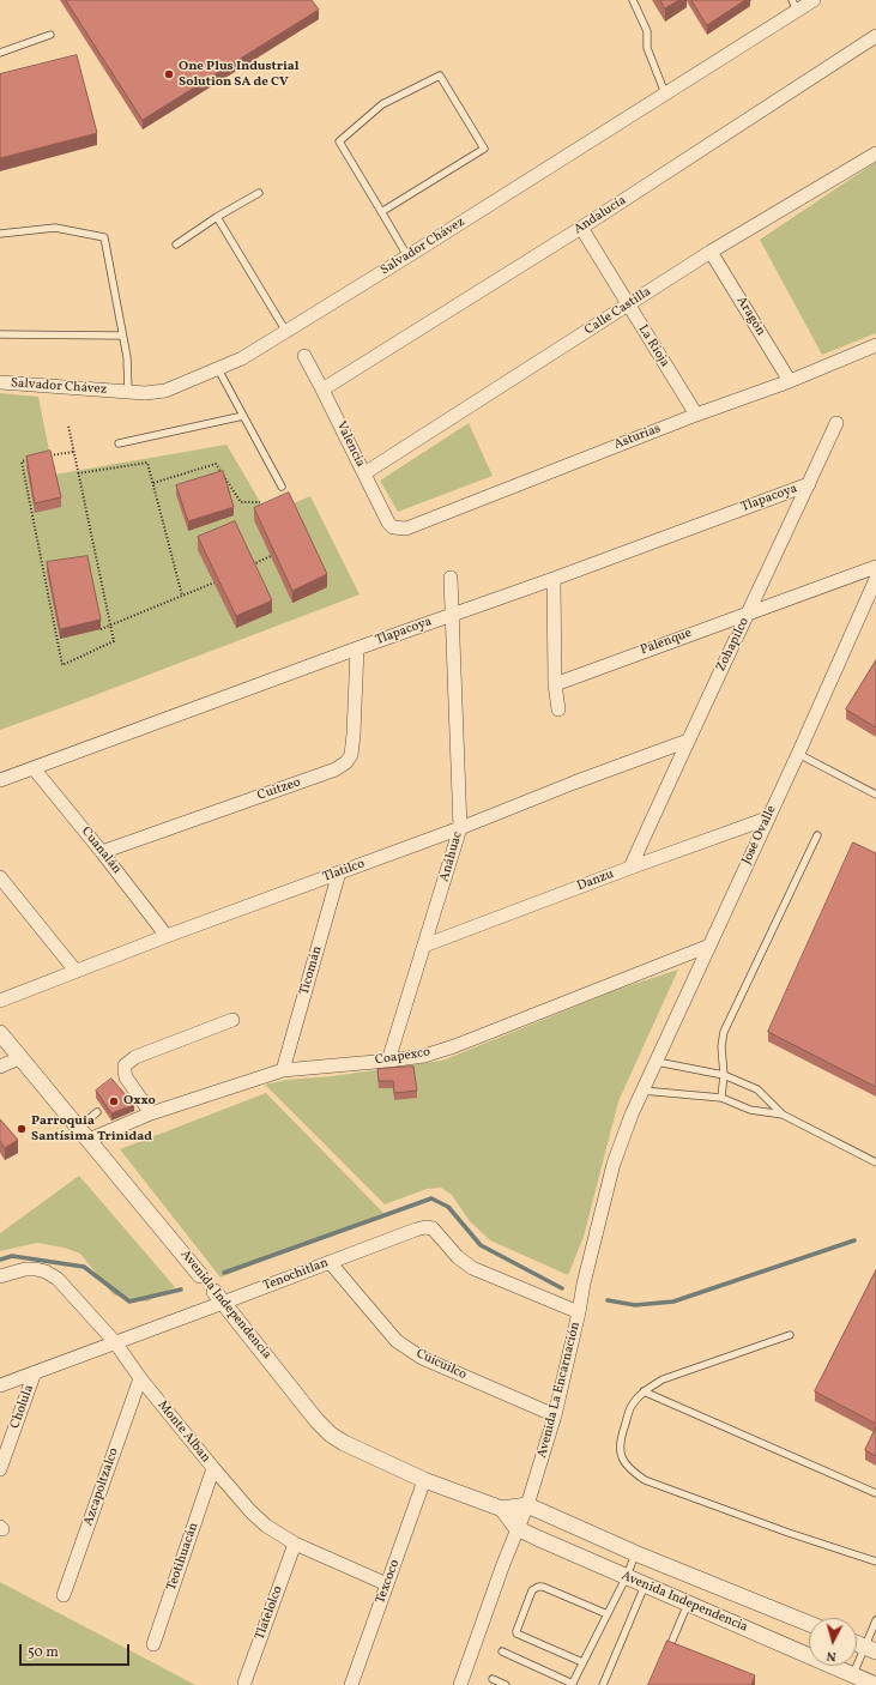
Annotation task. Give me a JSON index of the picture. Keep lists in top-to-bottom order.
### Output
{
  "streets": {
    "street": [
      "Andalucía",
      "Salvador Chávez",
      "Calle Castilla",
      "Aragón",
      "La Rioja",
      "Asturias",
      "Valencia",
      "Tlapacoya",
      "Palenque",
      "Zohapilco",
      "Cuitzeo",
      "José Ovalle",
      "Cuanalán",
      "Anáhuac",
      "Tlatilco",
      "Danzu",
      "Ticomán",
      "Coapexco",
      "Tenochitlan",
      "Avenida Independencia",
      "Cuicuilco",
      "Avenida La Encarnación",
      "Cholula",
      "Monte Alban",
      "Azcapoltzalco",
      "Teotihuacán",
      "Texcoco",
      "Tlatelolco"
    ]
  },
  "crossings": [
    ["Andalucía", "La Rioja"],
    ["Andalucía", "Valencia"],
    ["Calle Castilla", "Aragón"],
    ["Calle Castilla", "La Rioja"],
    ["Calle Castilla", "Valencia"],
    ["Aragón", "Asturias"],
    ["La Rioja", "Asturias"],
    ["Asturias", "Valencia"],
    ["Tlapacoya", "Zohapilco"],
    ["Tlapacoya", "Cuitzeo"],
    ["Tlapacoya", "Cuanalán"],
    ["Tlapacoya", "Anáhuac"],
    ["Palenque", "Zohapilco"],
    ["Zohapilco", "Tlatilco"],
    ["Zohapilco", "Danzu"],
    ["Cuitzeo", "Cuanalán"],
    ["José Ovalle", "Danzu"],
    ["José Ovalle", "Coapexco"],
    ["José Ovalle", "Avenida La Encarnación"],
    ["Cuanalán", "Tlatilco"],
    ["Anáhuac", "Tlatilco"],
    ["Anáhuac", "Danzu"],
    ["Anáhuac", "Coapexco"],
    ["Tlatilco", "Ticomán"],
    ["Ticomán", "Coapexco"],
    ["Coapexco", "Avenida Independencia"],
    ["Tenochitlan", "Avenida Independencia"],
    ["Tenochitlan", "Cuicuilco"],
    ["Tenochitlan", "Avenida La Encarnación"],
    ["Tenochitlan", "Cholula"],
    ["Tenochitlan", "Monte Alban"],
    ["Avenida Independencia", "Avenida La Encarnación"],
    ["Avenida Independencia", "Texcoco"],
    ["Cuicuilco", "Avenida La Encarnación"],
    ["Monte Alban", "Azcapoltzalco"],
    ["Monte Alban", "Teotihuacán"],
    ["Monte Alban", "Texcoco"],
    ["Monte Alban", "Tlatelolco"]
  ],
  "places": ["One Plus Industrial Solution SA de CV", "Oxxo", "Parroquia Santísima Trinidad"],
  "scale_bar": "50 m",
  "north": "bottom"
}
